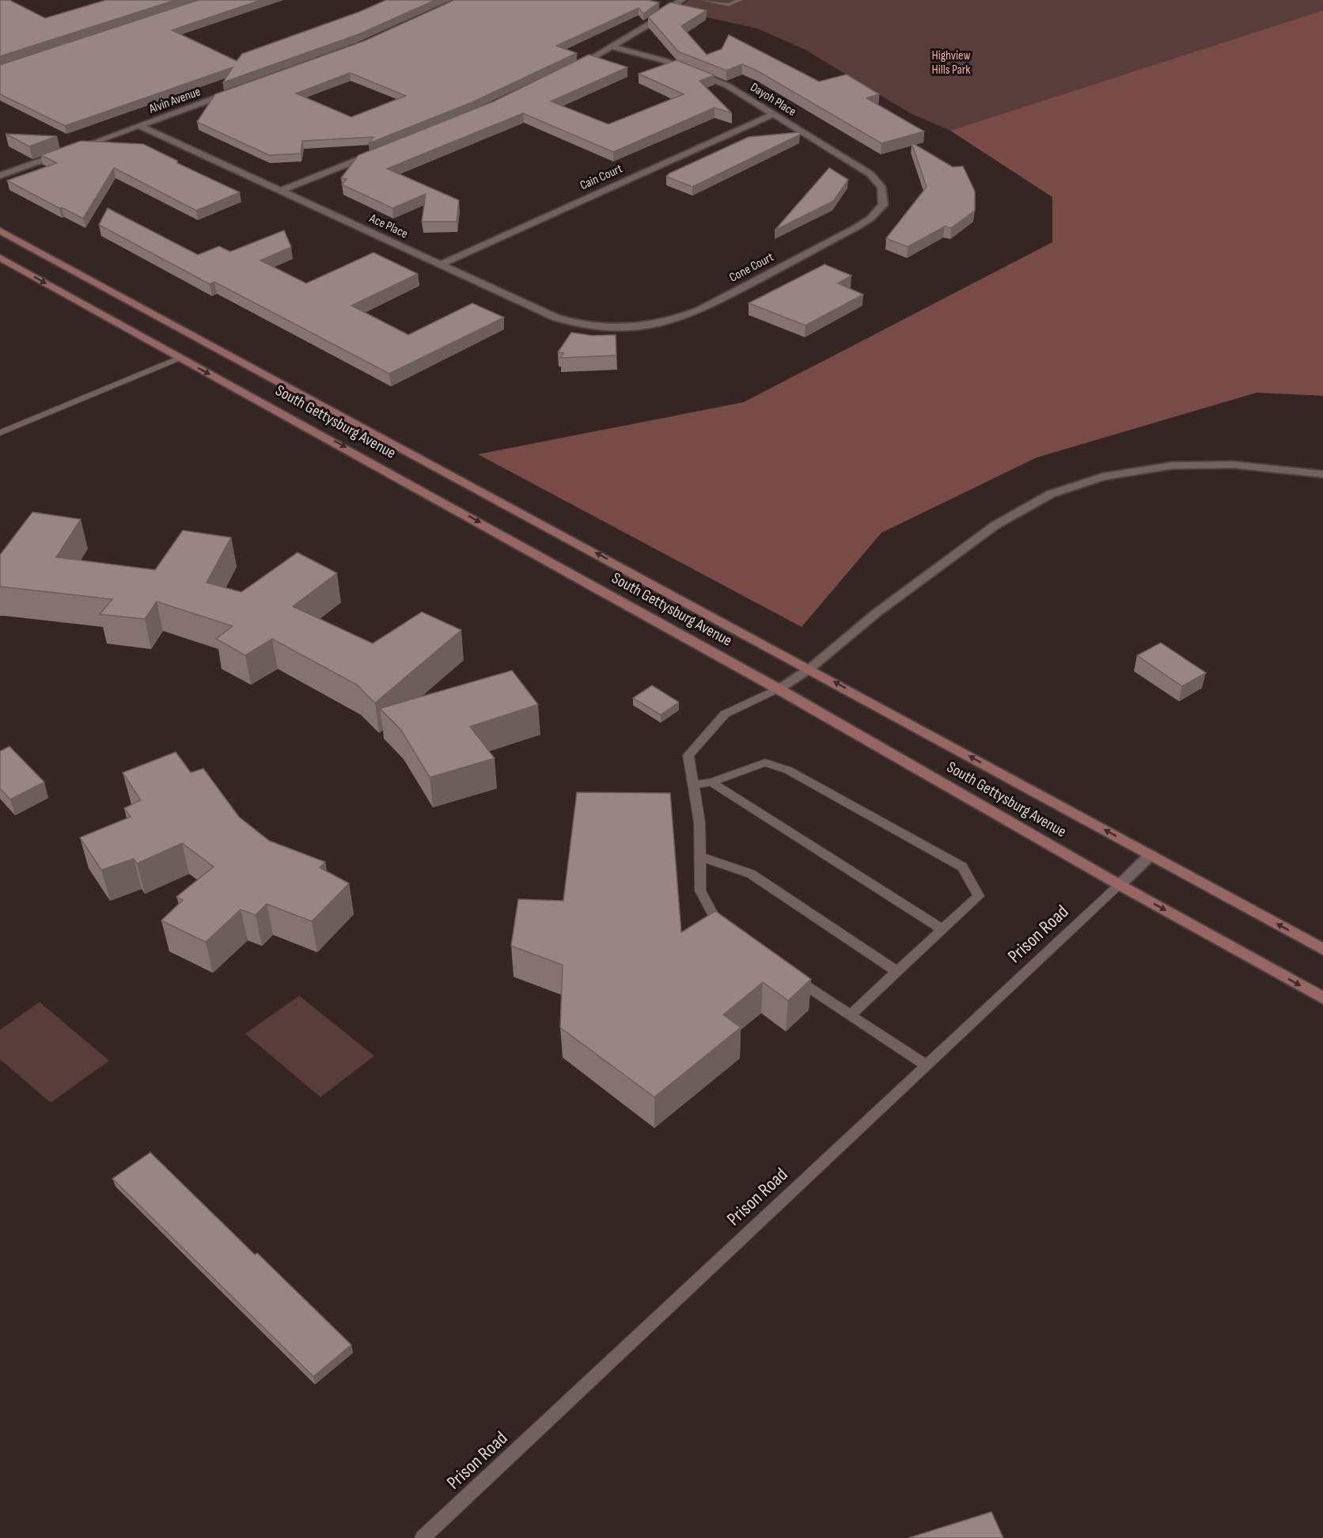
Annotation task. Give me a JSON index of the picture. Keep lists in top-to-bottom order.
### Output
{
  "streets": {
    "main road": ["South Gettysburg Avenue"],
    "street": [
      "Dayoh Place",
      "Alvin Avenue",
      "Cain Court",
      "Ace Place",
      "Cone Court"
    ],
    "lane": ["Prison Road"]
  },
  "crossings": [
    ["Dayoh Place", "Cain Court"],
    ["Dayoh Place", "Cone Court"],
    ["Alvin Avenue", "Ace Place"],
    ["Cain Court", "Ace Place"],
    ["Ace Place", "Cone Court"],
    ["South Gettysburg Avenue", "Prison Road"]
  ],
  "parks": ["Highview Hills Park"]
}
